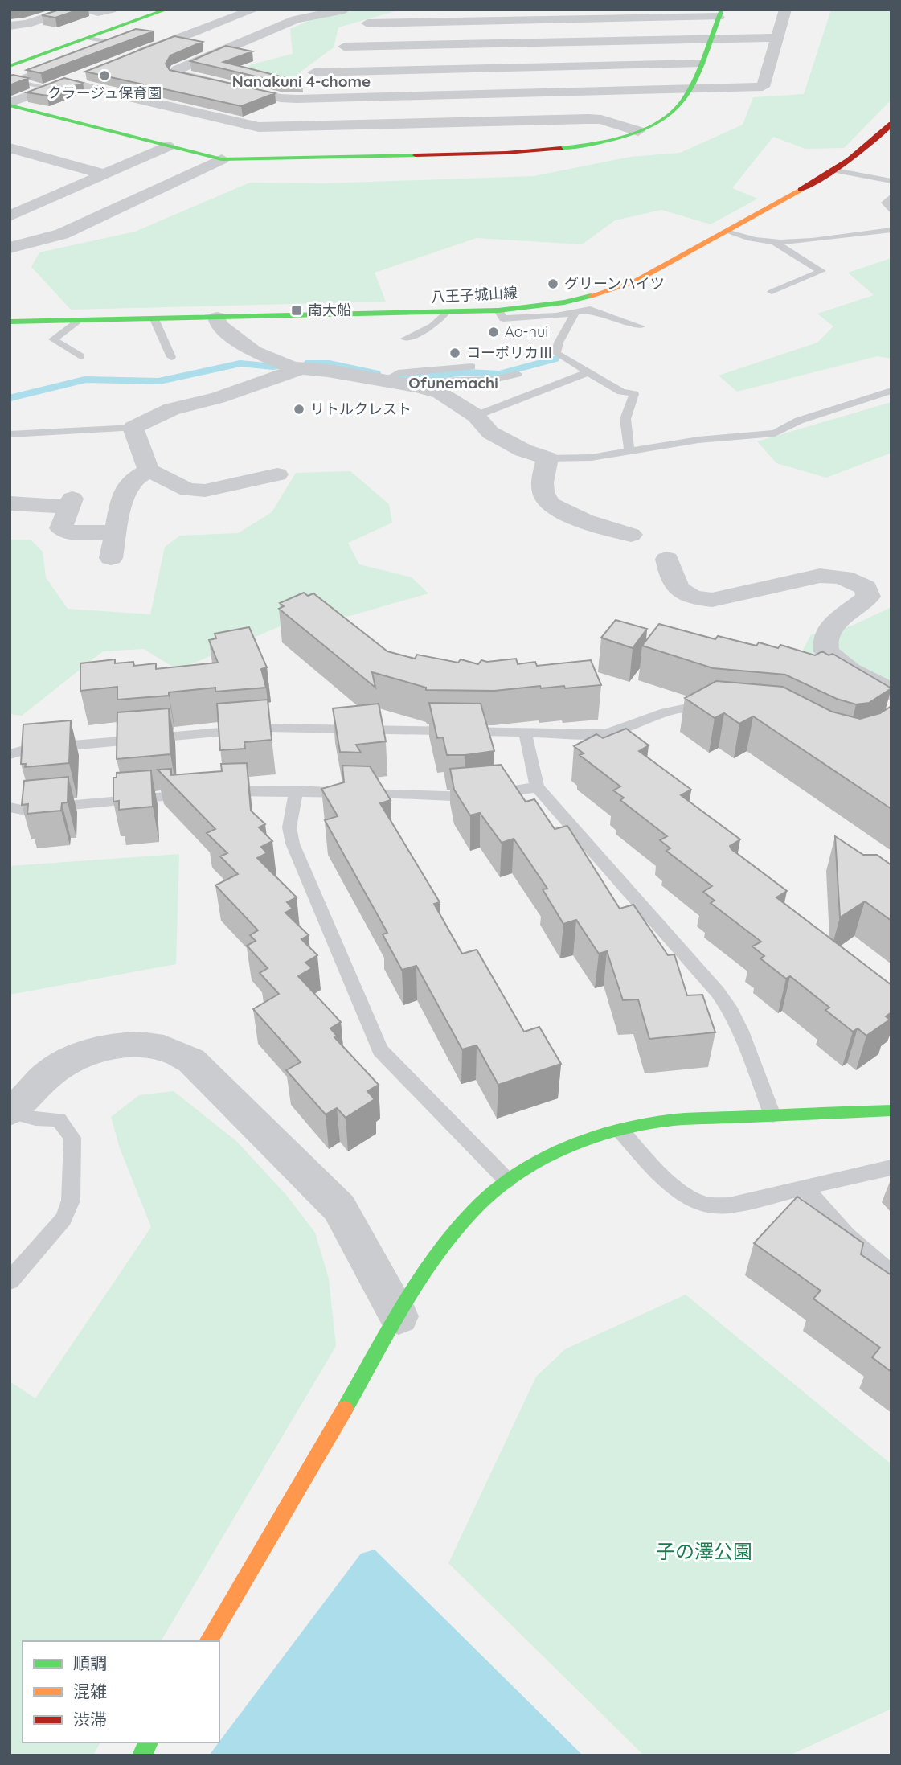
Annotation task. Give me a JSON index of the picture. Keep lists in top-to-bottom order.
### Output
{
  "streets": {
    "street": ["八王子城山線"]
  },
  "districts": ["Nanakuni 4-chome", "Ofunemachi"],
  "parks": ["子の澤公園"],
  "places": {
    "other": [
      "クラージュ保育園",
      "グリーンハイツ",
      "Ao-nui",
      "コーポリカⅢ",
      "リトルクレスト"
    ],
    "transit": ["南大船"]
  },
  "legend": ["順調", "混雑", "渋滞"]
}
